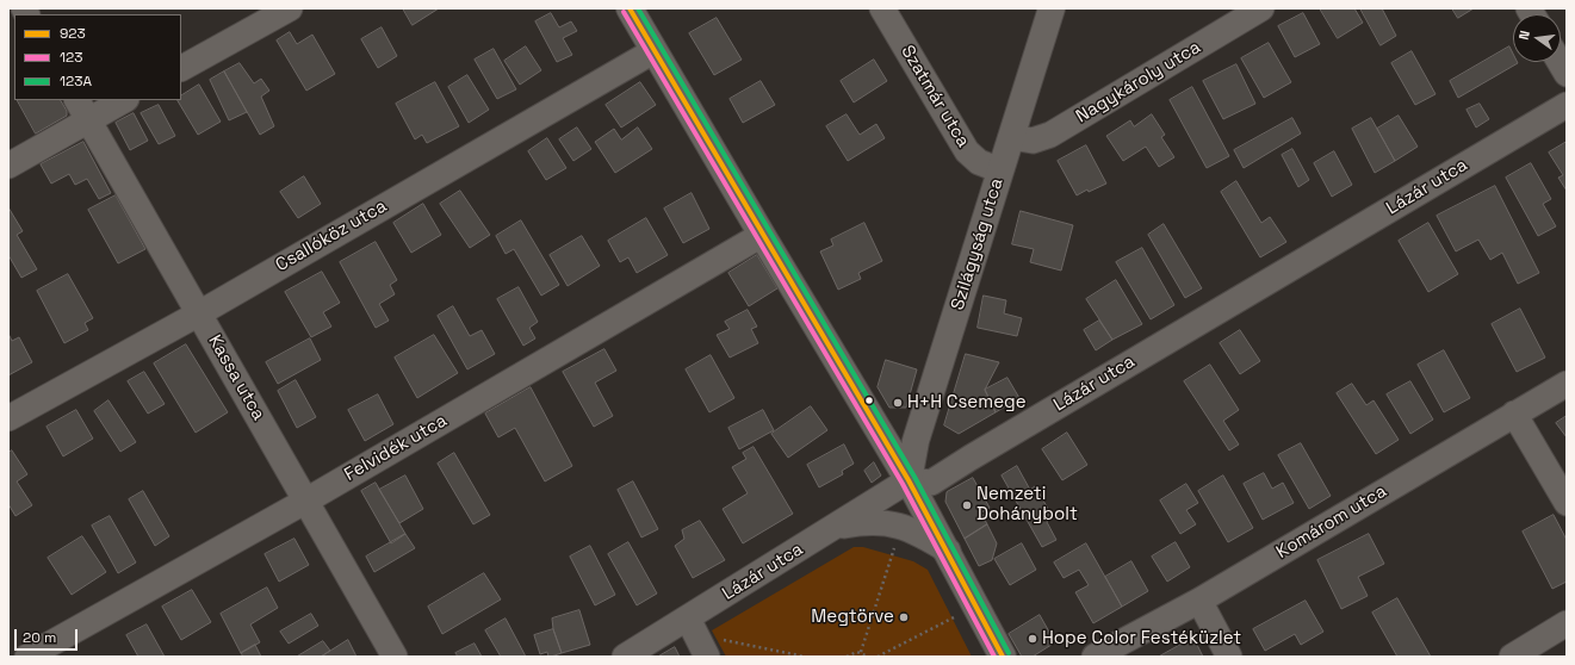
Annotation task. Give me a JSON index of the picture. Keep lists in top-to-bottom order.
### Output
{
  "streets": {
    "street": [
      "Nagykároly utca",
      "Szatmár utca",
      "Lázár utca",
      "Csallóköz utca",
      "Szilágyság utca",
      "Kassa utca",
      "Felvidék utca",
      "Komárom utca"
    ]
  },
  "crossings": [
    ["Nagykároly utca", "Szilágyság utca"],
    ["Szatmár utca", "Szilágyság utca"],
    ["Lázár utca", "Szilágyság utca"],
    ["Csallóköz utca", "Kassa utca"],
    ["Kassa utca", "Felvidék utca"]
  ],
  "places": [
    "H+H Csemege",
    "Nemzeti Dohánybolt",
    "Megtörve",
    "Hope Color Festéküzlet"
  ],
  "lines": ["transit line 923", "transit line 123A", "transit line 123"],
  "legend": ["923", "123", "123A"],
  "scale_bar": "20 m",
  "north": "left"
}
